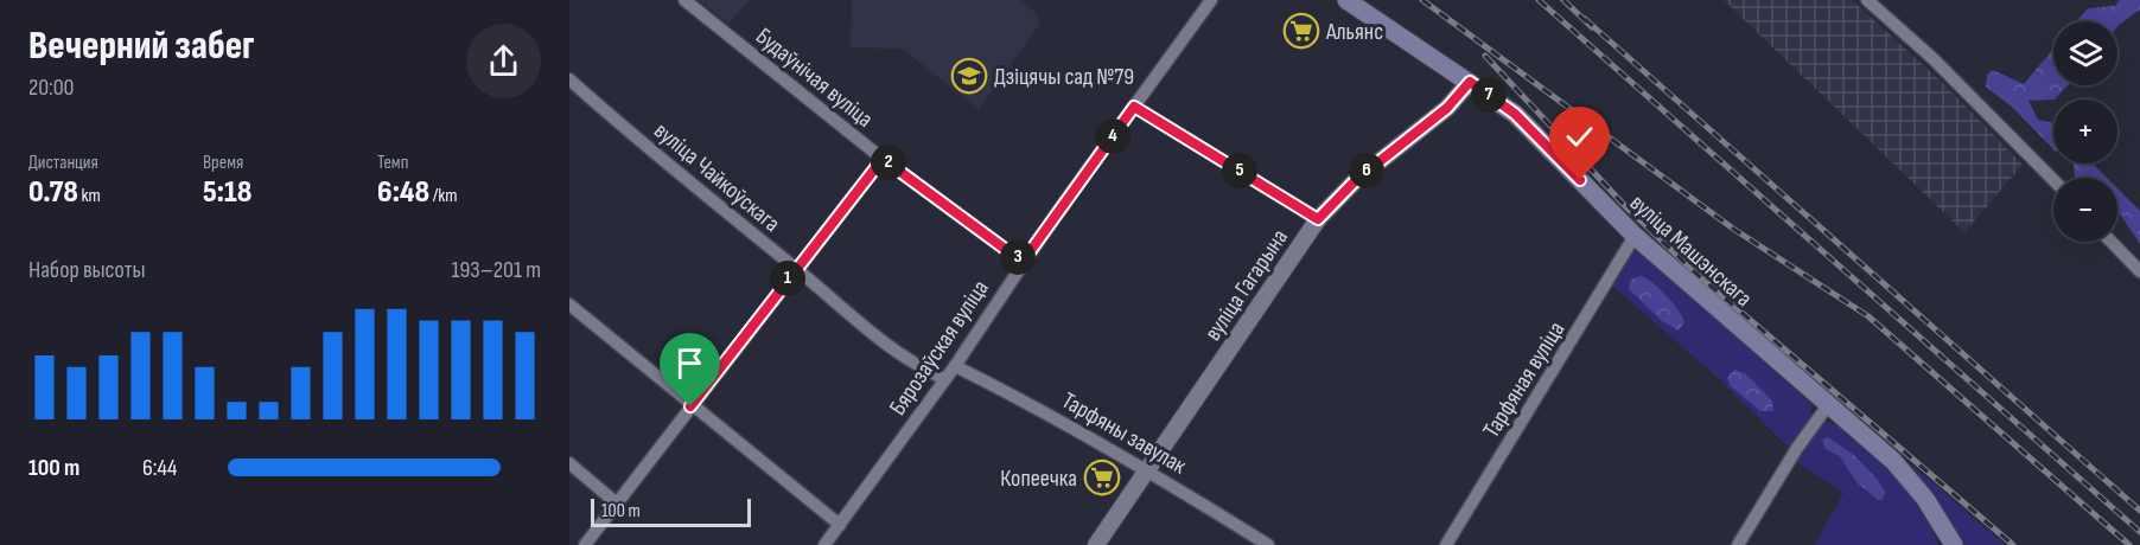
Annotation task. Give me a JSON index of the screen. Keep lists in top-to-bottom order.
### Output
{
  "streets": {
    "main road": ["вуліца Машэнскага"],
    "street": [
      "Будаўнічая вуліца",
      "вуліца Чайкоўскага",
      "вуліца Гагарына",
      "Бярозаўская вуліца",
      "Тарфяная вуліца",
      "Тарфяны завулак"
    ]
  },
  "crossings": [
    ["Будаўнічая вуліца", "Бярозаўская вуліца"],
    ["вуліца Чайкоўскага", "Бярозаўская вуліца"],
    ["вуліца Машэнскага", "вуліца Гагарына"],
    ["вуліца Машэнскага", "Тарфяная вуліца"],
    ["вуліца Гагарына", "Тарфяны завулак"],
    ["Бярозаўская вуліца", "Тарфяны завулак"]
  ],
  "places": {
    "supermarket": ["Альянс", "Копеечка"],
    "school or university": ["Дзіцячы сад №79"]
  },
  "scale_bar": "100 m",
  "page": {
    "heading": ["Вечерний забег", "20:00"],
    "map_buttons": ["+", "−"],
    "pins": [
      "7",
      "4",
      "2",
      "5",
      "6",
      "3",
      "1"
    ],
    "stats": [
      ["Дистанция", "0.78 km"],
      ["Время", "5:18"],
      ["Темп", "6:48 /km"]
    ],
    "chart": ["Набор высоты", "193–201 m"],
    "list": [
      {
        "name": "100 m",
        "note": "6:44"
      }
    ],
    "scale": "100 m"
  }
}
